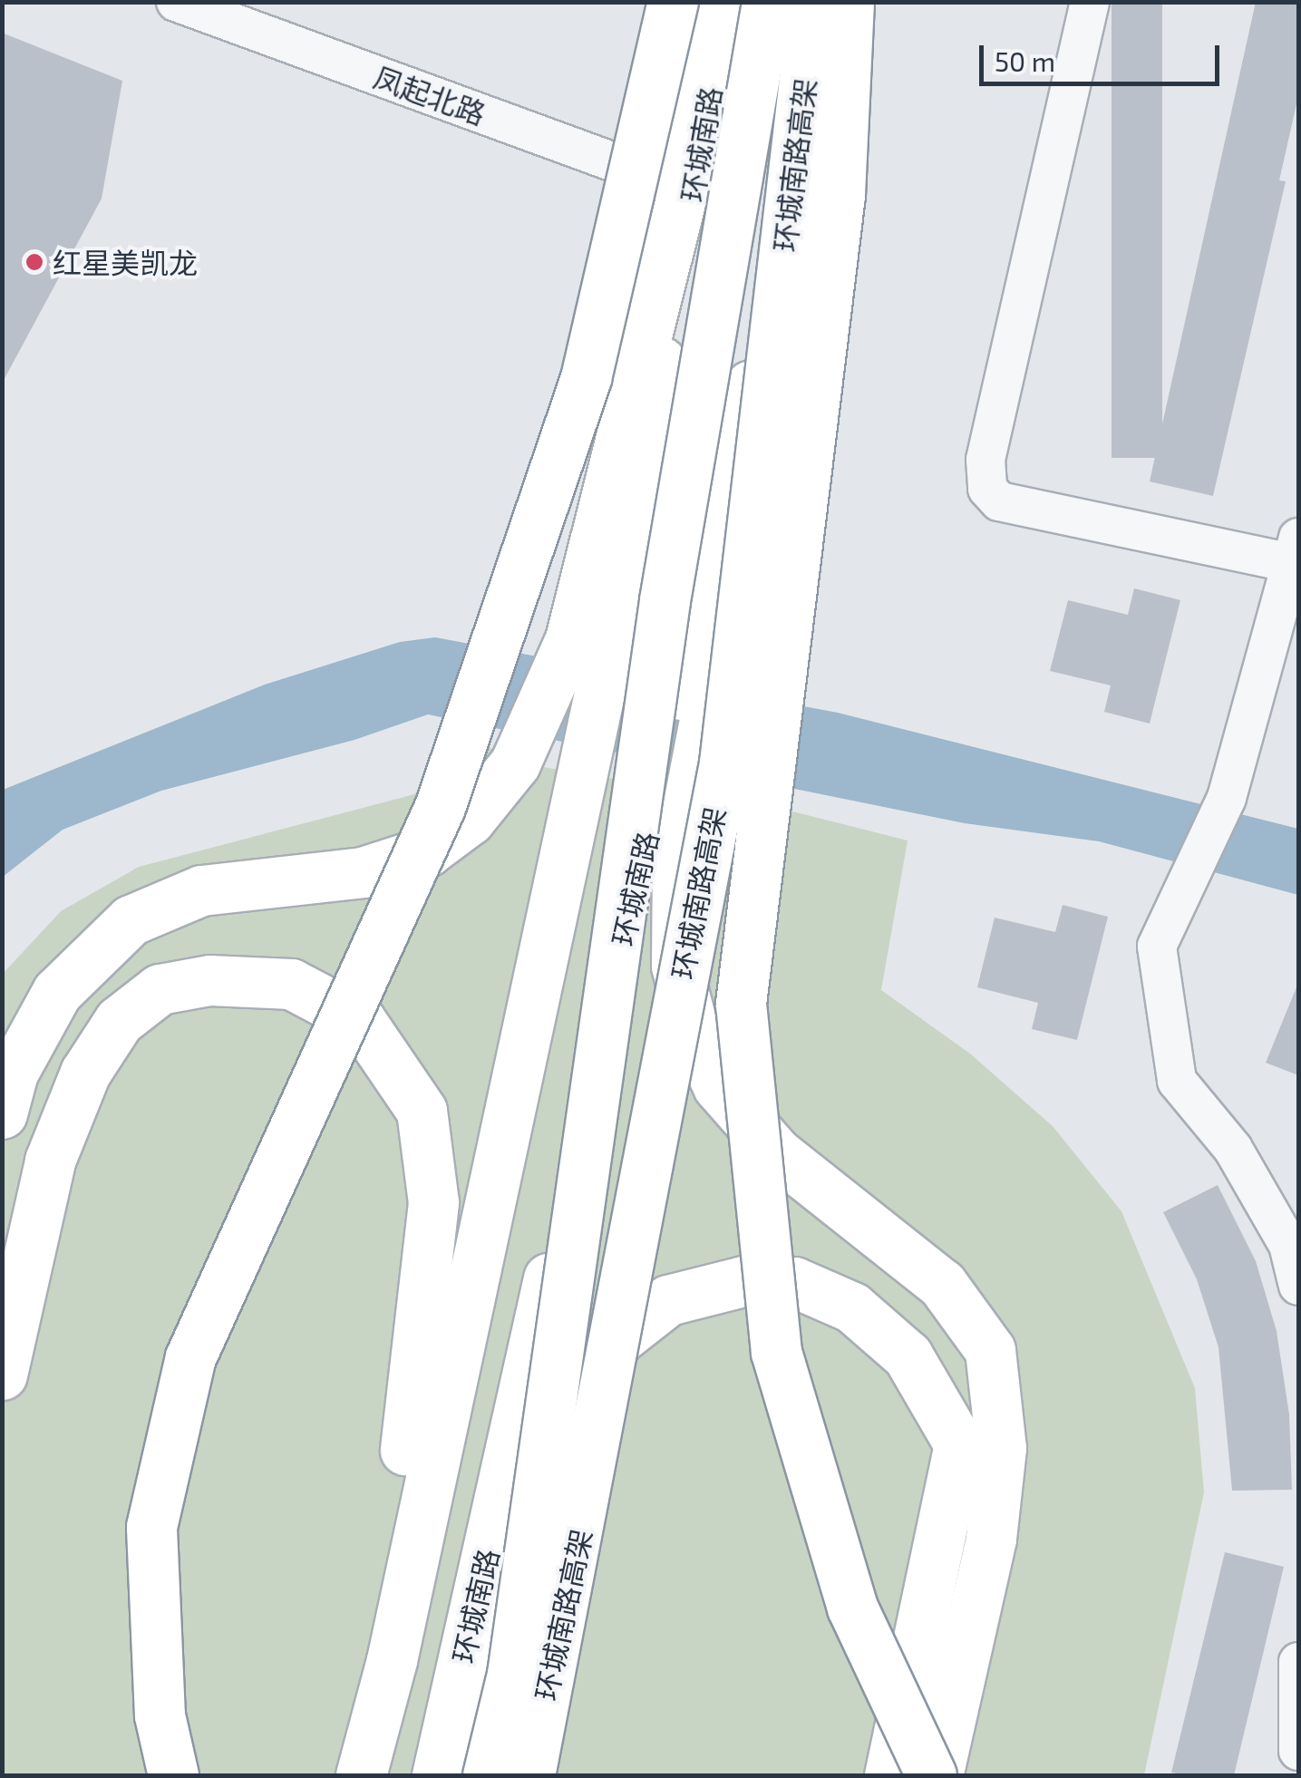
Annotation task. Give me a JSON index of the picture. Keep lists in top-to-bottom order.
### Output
{
  "streets": {
    "main road": ["环城南路", "环城南路高架"],
    "street": ["凤起北路"]
  },
  "places": ["红星美凯龙"],
  "scale_bar": "50 m"
}
